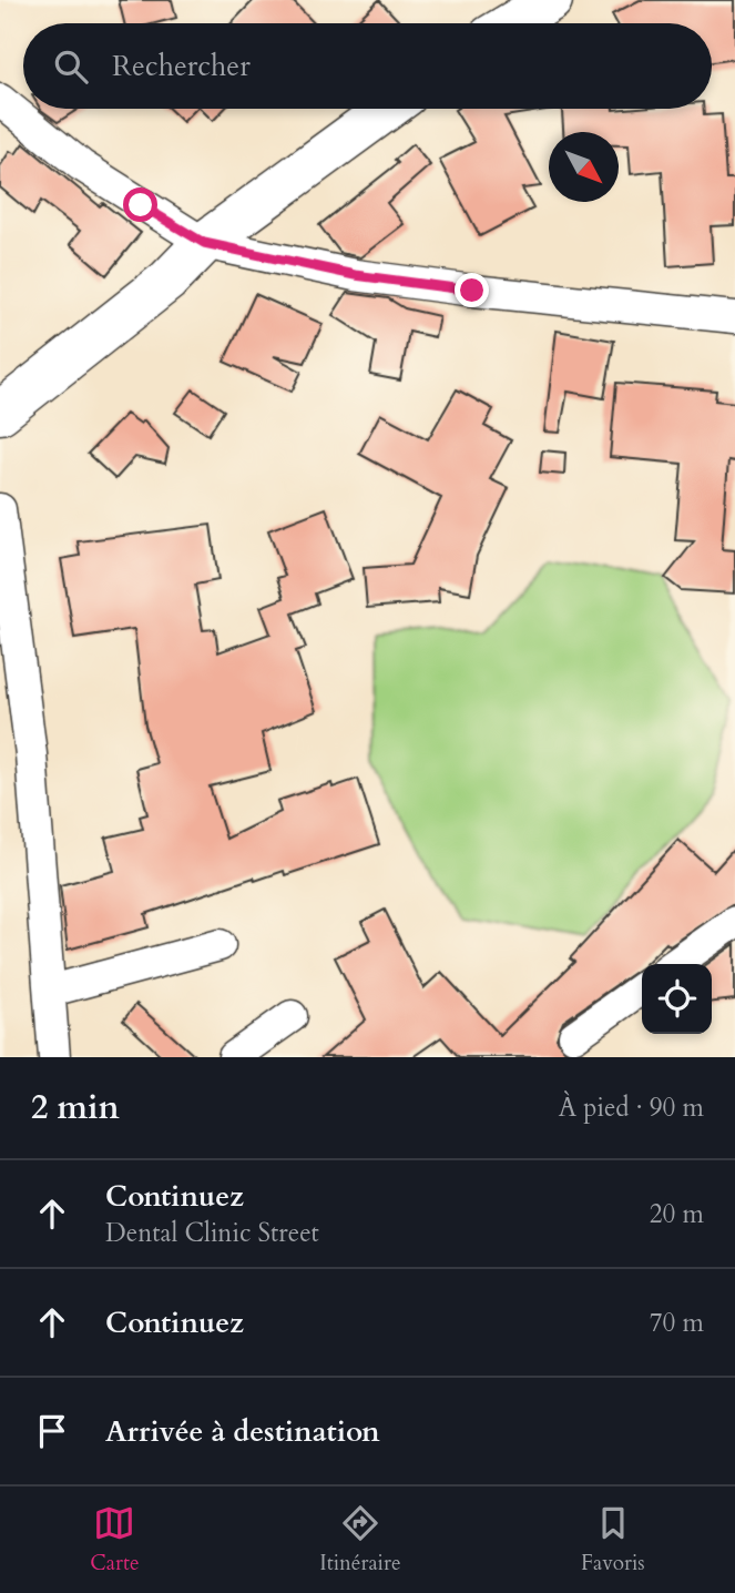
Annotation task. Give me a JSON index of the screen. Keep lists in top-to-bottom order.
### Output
{
  "north": "bottom right",
  "page": {
    "search": "Rechercher",
    "heading": ["2 min", "À pied · 90 m"],
    "list": [
      ["Continuez", "Dental Clinic Street", "20 m"],
      ["Continuez", "70 m"],
      "Arrivée à destination"
    ],
    "nav": ["Carte", "Itinéraire", "Favoris"]
  }
}
